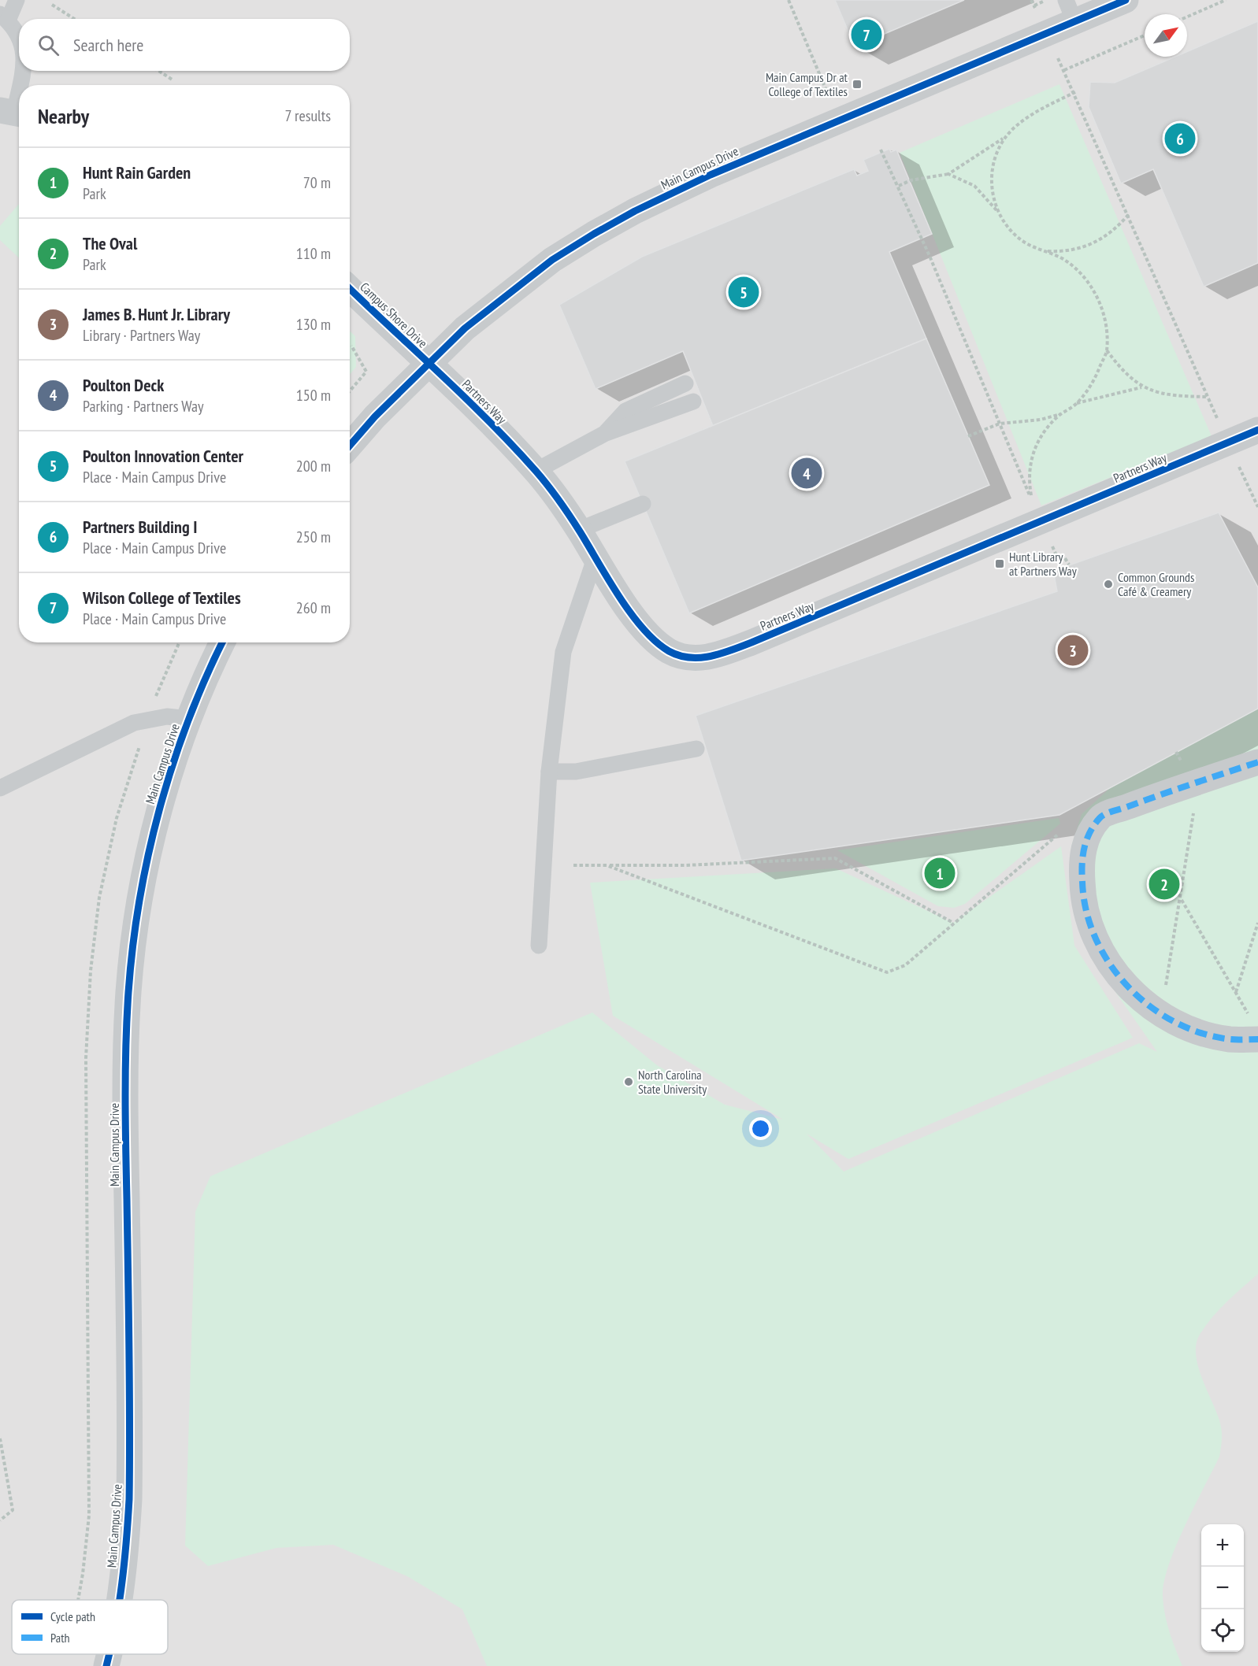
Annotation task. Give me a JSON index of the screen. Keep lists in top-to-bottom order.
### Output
{
  "streets": {
    "street": ["Main Campus Drive", "Campus Shore Drive", "Partners Way"]
  },
  "crossings": [
    ["Main Campus Drive", "Campus Shore Drive"],
    ["Main Campus Drive", "Partners Way"],
    ["Campus Shore Drive", "Partners Way"]
  ],
  "places": {
    "transit": ["Main Campus Dr at College of Textiles", "Hunt Library at Partners Way"],
    "other": ["Common Grounds Café & Creamery", "North Carolina State University"]
  },
  "legend": ["Cycle path", "Path"],
  "north": "top right",
  "page": {
    "pins": [
      "7",
      "6",
      "5",
      "4",
      "3",
      "1",
      "2"
    ],
    "search": "Search here",
    "heading": ["Nearby", "7 results"],
    "list": [
      {
        "mark": "1",
        "name": "Hunt Rain Garden",
        "note": "Park",
        "value": "70 m"
      },
      {
        "mark": "2",
        "name": "The Oval",
        "note": "Park",
        "value": "110 m"
      },
      {
        "mark": "3",
        "name": "James B. Hunt Jr. Library",
        "note": "Library · Partners Way",
        "value": "130 m"
      },
      {
        "mark": "4",
        "name": "Poulton Deck",
        "note": "Parking · Partners Way",
        "value": "150 m"
      },
      {
        "mark": "5",
        "name": "Poulton Innovation Center",
        "note": "Place · Main Campus Drive",
        "value": "200 m"
      },
      {
        "mark": "6",
        "name": "Partners Building I",
        "note": "Place · Main Campus Drive",
        "value": "250 m"
      },
      {
        "mark": "7",
        "name": "Wilson College of Textiles",
        "note": "Place · Main Campus Drive",
        "value": "260 m"
      }
    ],
    "map_buttons": ["+", "−"]
  }
}
